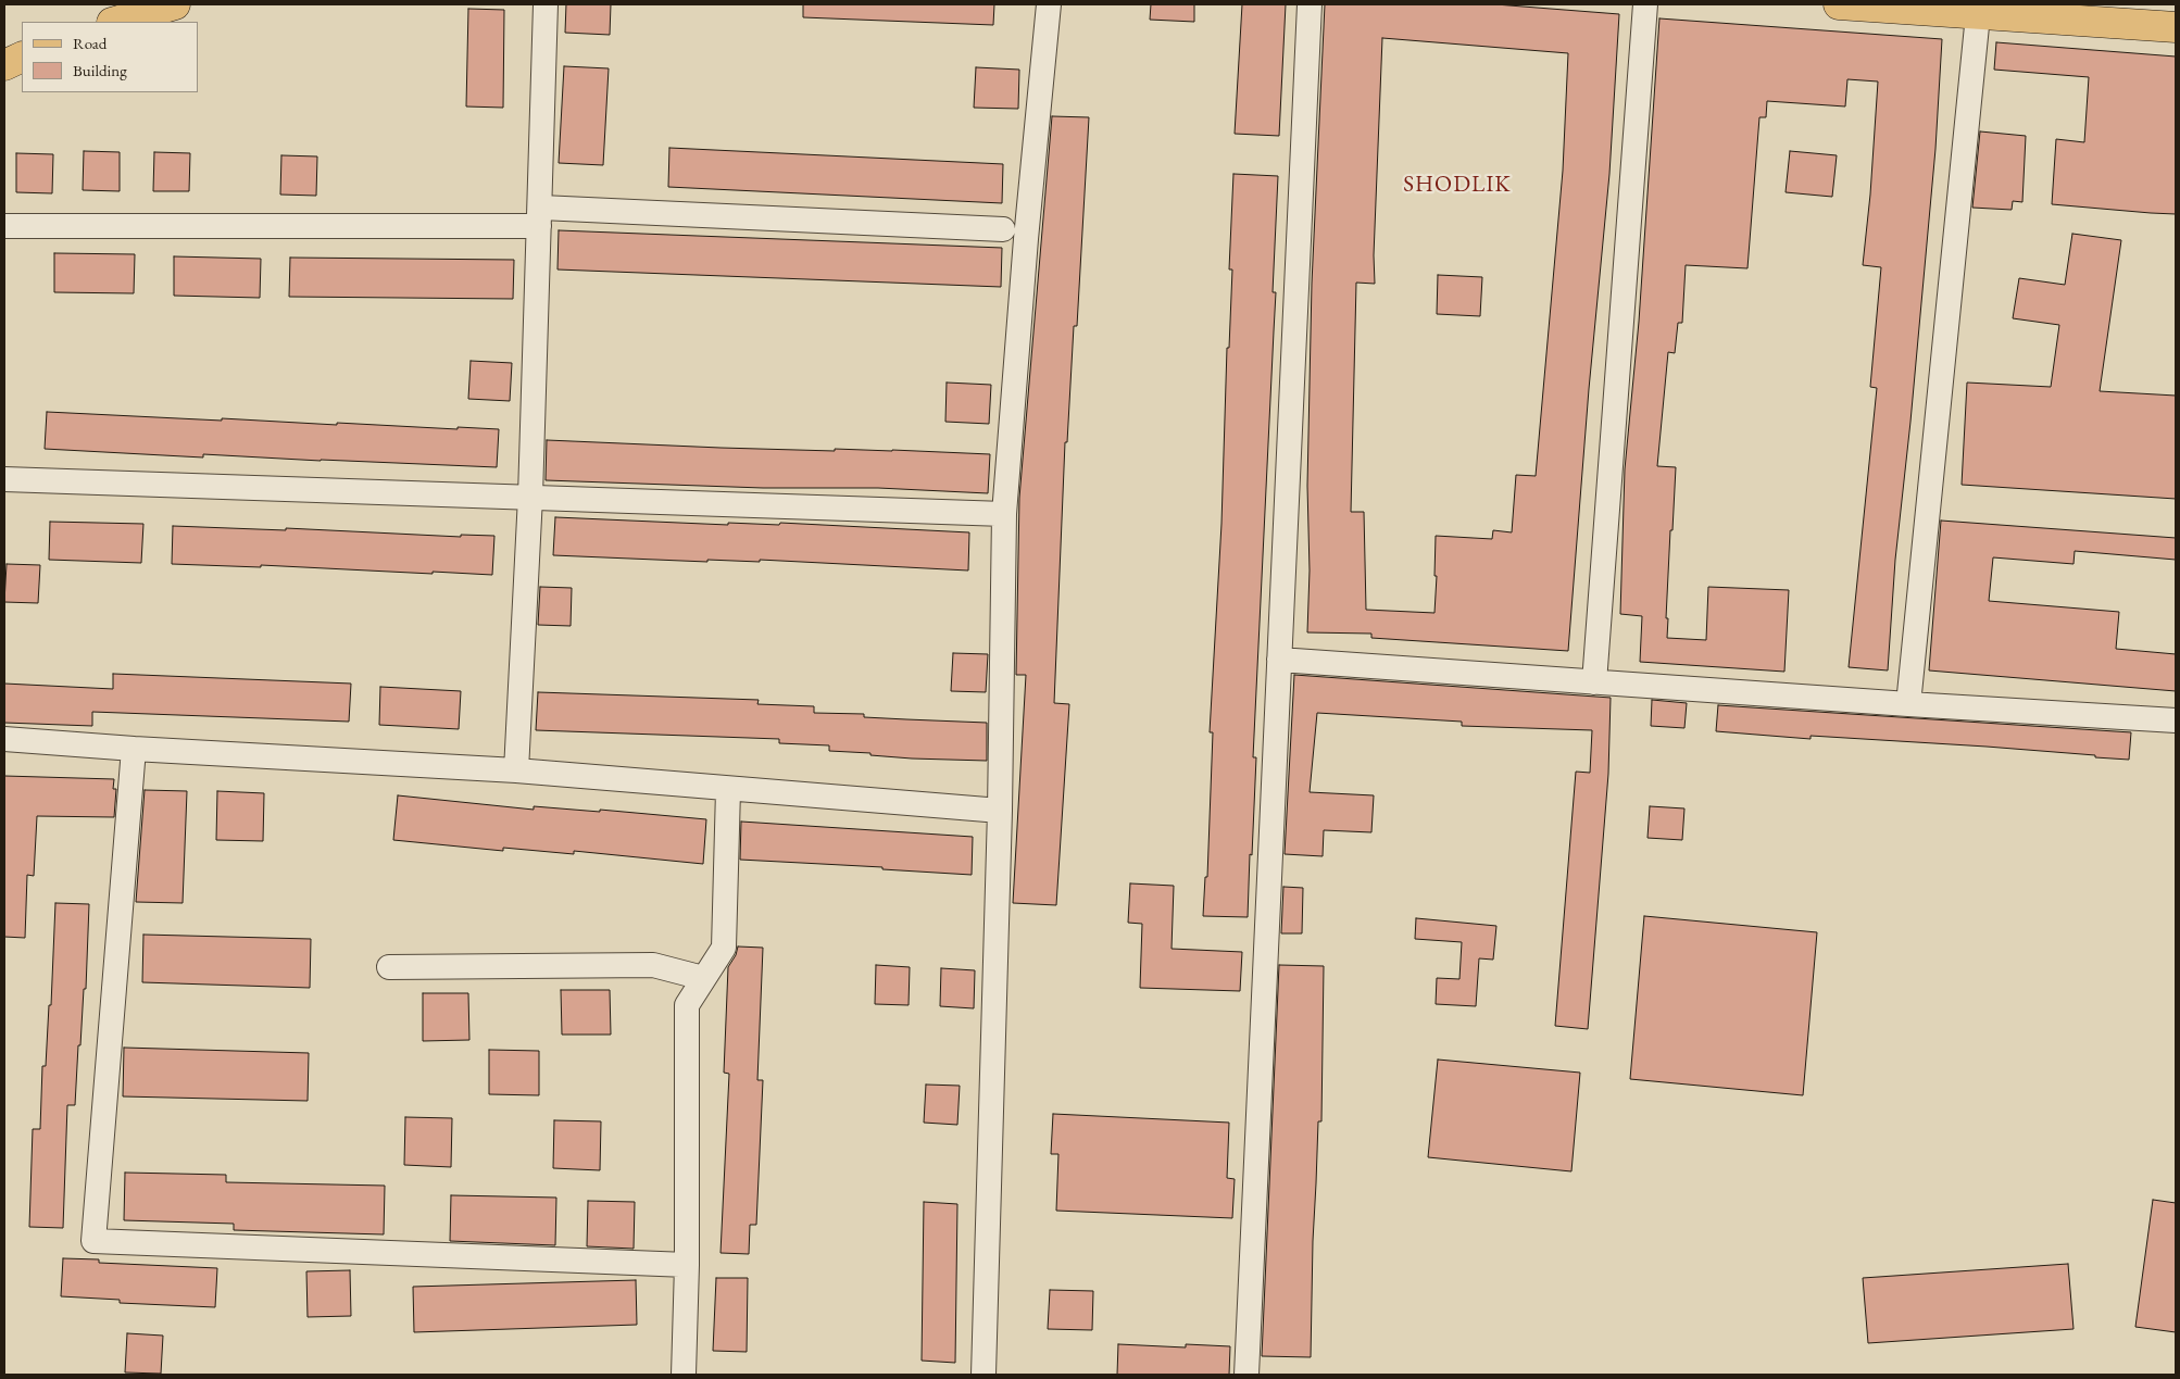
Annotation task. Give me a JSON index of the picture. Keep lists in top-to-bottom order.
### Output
{
  "districts": ["SHODLIK"],
  "legend": ["Road", "Building"]
}
